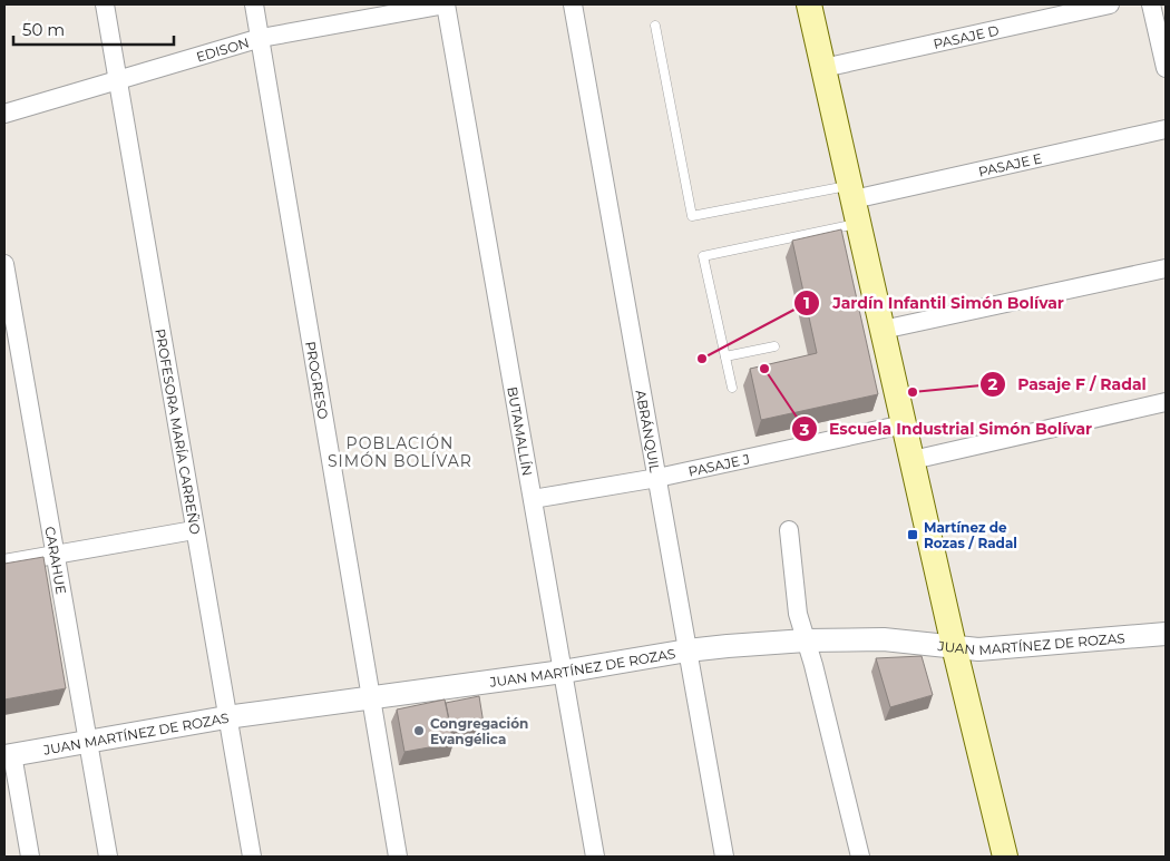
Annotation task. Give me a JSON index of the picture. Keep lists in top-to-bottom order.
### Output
{
  "streets": {
    "street": [
      "PASAJE D",
      "EDISON",
      "PASAJE E",
      "PROGRESO",
      "ABRÁNQUIL",
      "PROFESORA MARÍA CARREÑO",
      "BUTAMALLÍN",
      "PASAJE J",
      "CARAHUE",
      "JUAN MARTÍNEZ DE ROZAS"
    ]
  },
  "crossings": [
    ["EDISON", "PROGRESO"],
    ["EDISON", "PROFESORA MARÍA CARREÑO"],
    ["EDISON", "BUTAMALLÍN"],
    ["PROGRESO", "JUAN MARTÍNEZ DE ROZAS"],
    ["ABRÁNQUIL", "PASAJE J"],
    ["ABRÁNQUIL", "JUAN MARTÍNEZ DE ROZAS"],
    ["PROFESORA MARÍA CARREÑO", "JUAN MARTÍNEZ DE ROZAS"],
    ["BUTAMALLÍN", "PASAJE J"],
    ["BUTAMALLÍN", "JUAN MARTÍNEZ DE ROZAS"],
    ["CARAHUE", "JUAN MARTÍNEZ DE ROZAS"]
  ],
  "districts": ["POBLACIÓN SIMÓN BOLÍVAR"],
  "places": {
    "other": [
      "Jardín Infantil Simón Bolívar",
      "Escuela Industrial Simón Bolívar",
      "Pasaje F / Radal",
      "Congregación Evangélica"
    ],
    "transit": ["Martínez de Rozas / Radal"]
  },
  "scale_bar": "50 m"
}
